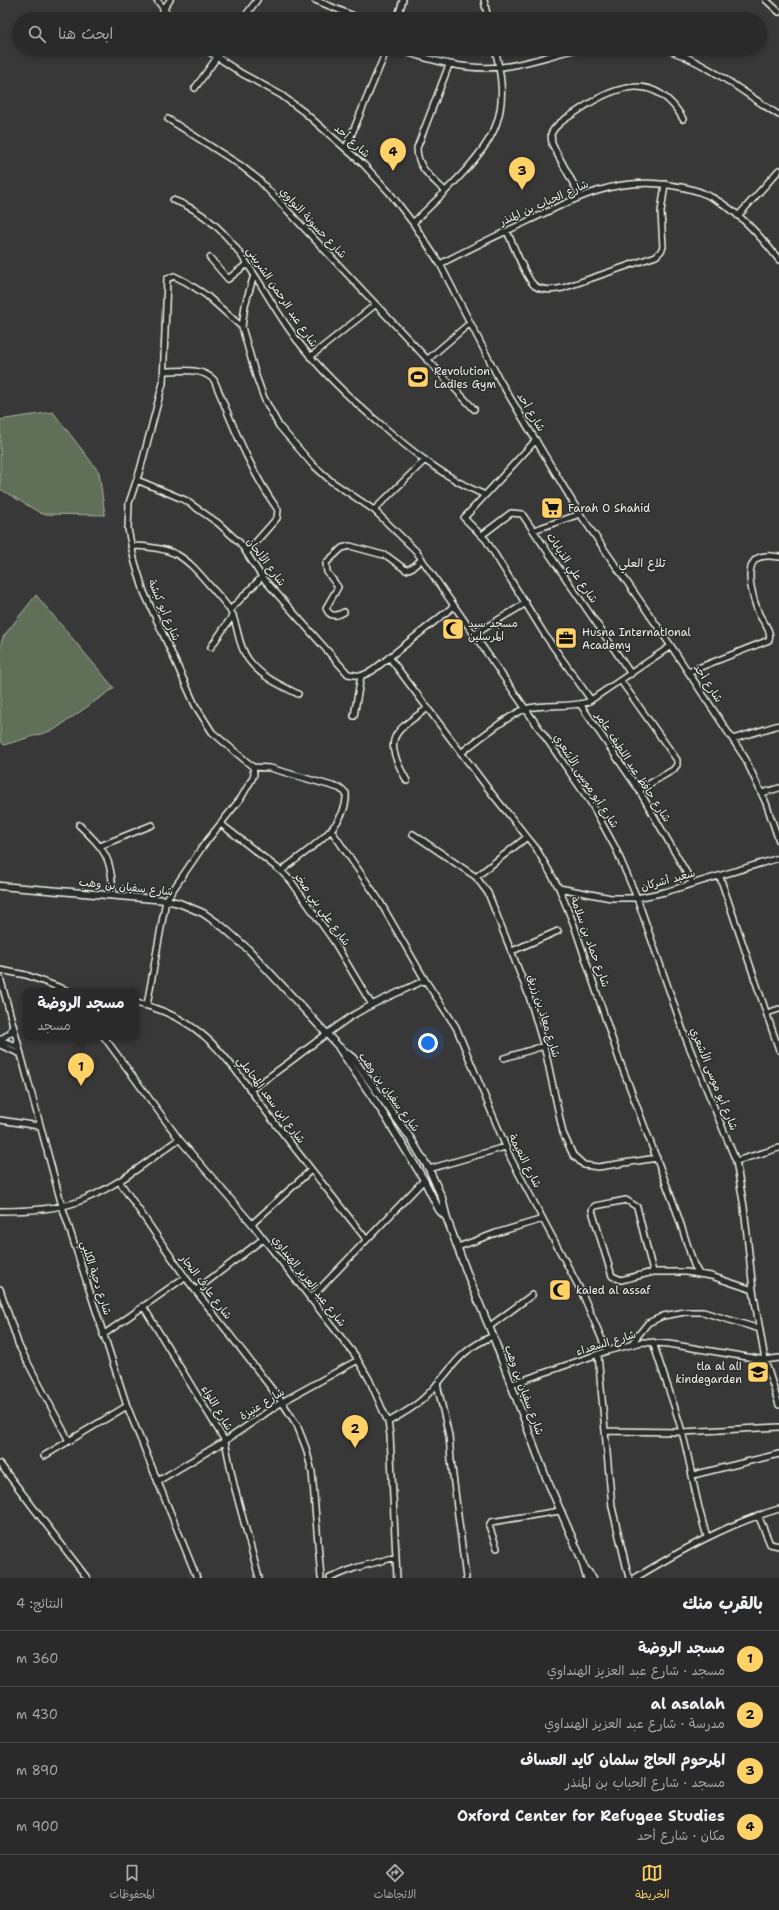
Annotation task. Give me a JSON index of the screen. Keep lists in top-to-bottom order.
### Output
{
  "streets": {
    "street": [
      "شارع أحد",
      "شارع الحباب بن المنذر",
      "شارع حسونة النواوي",
      "شارع عبد الرحمن الشربيني",
      "شارع الألحان",
      "شارع علي الذيابات",
      "شارع أبو كبشة",
      "شارع حافظ عبد اللطيف عامر",
      "شارع أبو موسى الأشعري",
      "سعيد أشركان",
      "شارع سفيان بن وهب",
      "شارع علي بني صخر",
      "شارع حماد بن سلامة",
      "شارع معاذ بن زريق",
      "شارع ابن سعد المحاملي",
      "شارع النعيمة",
      "شارع دحية الكلبي",
      "شارع عبد العزيز الهنداوي",
      "شارع عارف النجار",
      "شارع السعداء",
      "شارع عنيزة",
      "شارع اللواء"
    ]
  },
  "crossings": [
    ["شارع أحد", "شارع الحباب بن المنذر"],
    ["شارع عبد الرحمن الشربيني", "شارع أبو موسى الأشعري"],
    ["شارع الألحان", "شارع أبو كبشة"],
    ["شارع أبو كبشة", "شارع أبو موسى الأشعري"],
    ["شارع حافظ عبد اللطيف عامر", "سعيد أشركان"],
    ["شارع أبو موسى الأشعري", "سعيد أشركان"],
    ["شارع أبو موسى الأشعري", "شارع السعداء"],
    ["سعيد أشركان", "شارع حماد بن سلامة"],
    ["شارع سفيان بن وهب", "شارع السعداء"],
    ["شارع حماد بن سلامة", "شارع معاذ بن زريق"],
    ["شارع النعيمة", "شارع السعداء"],
    ["شارع دحية الكلبي", "شارع عنيزة"],
    ["شارع عبد العزيز الهنداوي", "شارع عنيزة"],
    ["شارع عارف النجار", "شارع عنيزة"],
    ["شارع عنيزة", "شارع اللواء"]
  ],
  "districts": ["تلاع العلي"],
  "places": {
    "sports": ["Revolution Ladies Gym"],
    "supermarket": ["Farah O Shahid"],
    "mosque": ["مسجد سيد المرسلين", "kaied al assaf"],
    "office": ["Husna International Academy"],
    "school or university": ["tla al ali kindegarden"]
  },
  "page": {
    "search": "ابحث هنا",
    "pins": [
      "4",
      "3",
      "1",
      "2"
    ],
    "popup": ["مسجد الروضة", "مسجد"],
    "heading": ["بالقرب منك", "النتائج: 4"],
    "list": [
      {
        "mark": "1",
        "name": "مسجد الروضة",
        "note": "مسجد · شارع عبد العزيز الهنداوي",
        "value": "360 m"
      },
      {
        "mark": "2",
        "name": "al asalah",
        "note": "مدرسة · شارع عبد العزيز الهنداوي",
        "value": "430 m"
      },
      {
        "mark": "3",
        "name": "المرحوم الحاج سلمان كايد العساف",
        "note": "مسجد · شارع الحباب بن المنذر",
        "value": "890 m"
      },
      {
        "mark": "4",
        "name": "Oxford Center for Refugee Studies",
        "note": "مكان · شارع أحد",
        "value": "900 m"
      }
    ],
    "nav": ["الخريطة", "الاتجاهات", "المحفوظات"]
  }
}
